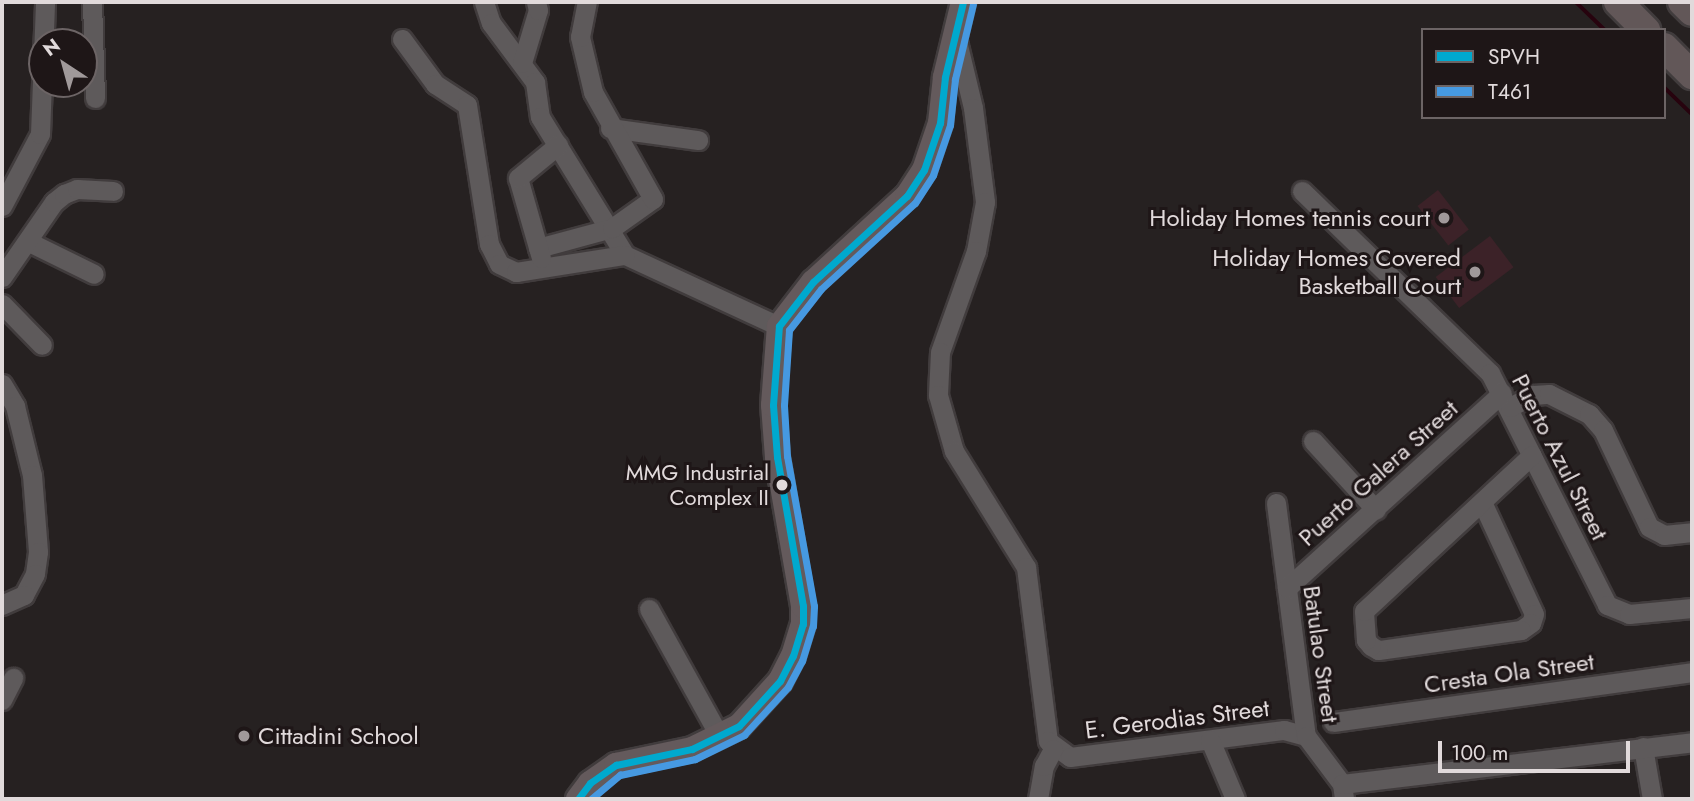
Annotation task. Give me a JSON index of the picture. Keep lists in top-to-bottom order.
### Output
{
  "streets": {
    "street": [
      "Puerto Azul Street",
      "Puerto Galera Street",
      "Batulao Street",
      "Cresta Ola Street",
      "E. Gerodias Street"
    ]
  },
  "crossings": [
    ["Puerto Azul Street", "Puerto Galera Street"],
    ["Puerto Galera Street", "Batulao Street"],
    ["Batulao Street", "E. Gerodias Street"]
  ],
  "places": [
    "Holiday Homes tennis court",
    "Holiday Homes Covered Basketball Court",
    "MMG Industrial Complex II",
    "Cittadini School"
  ],
  "lines": ["transit line SPVH", "transit line T461"],
  "legend": ["SPVH", "T461"],
  "scale_bar": "100 m",
  "north": "top left"
}
